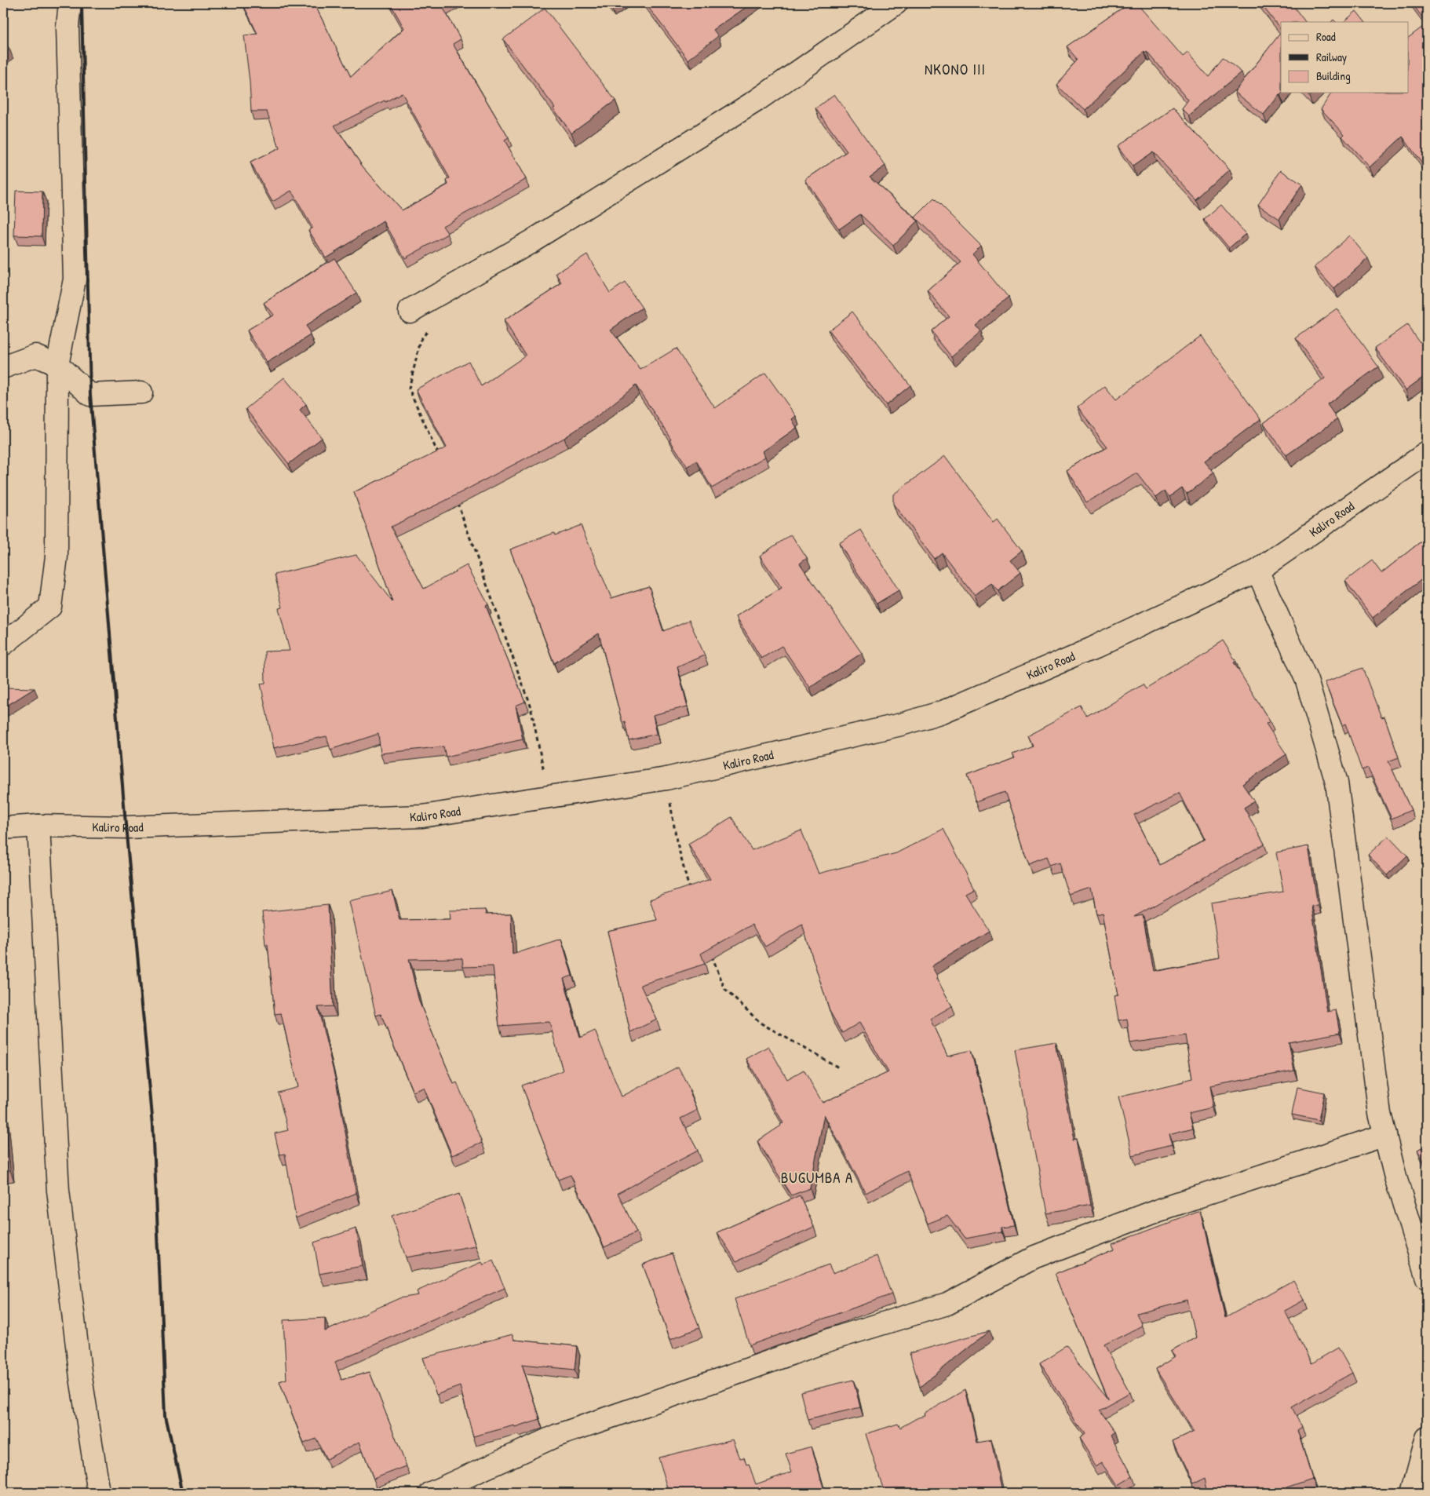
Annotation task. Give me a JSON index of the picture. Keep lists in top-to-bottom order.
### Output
{
  "streets": {
    "street": ["Kaliro Road"]
  },
  "districts": ["NKONO III", "BUGUMBA A"],
  "legend": ["Road", "Railway", "Building"]
}
